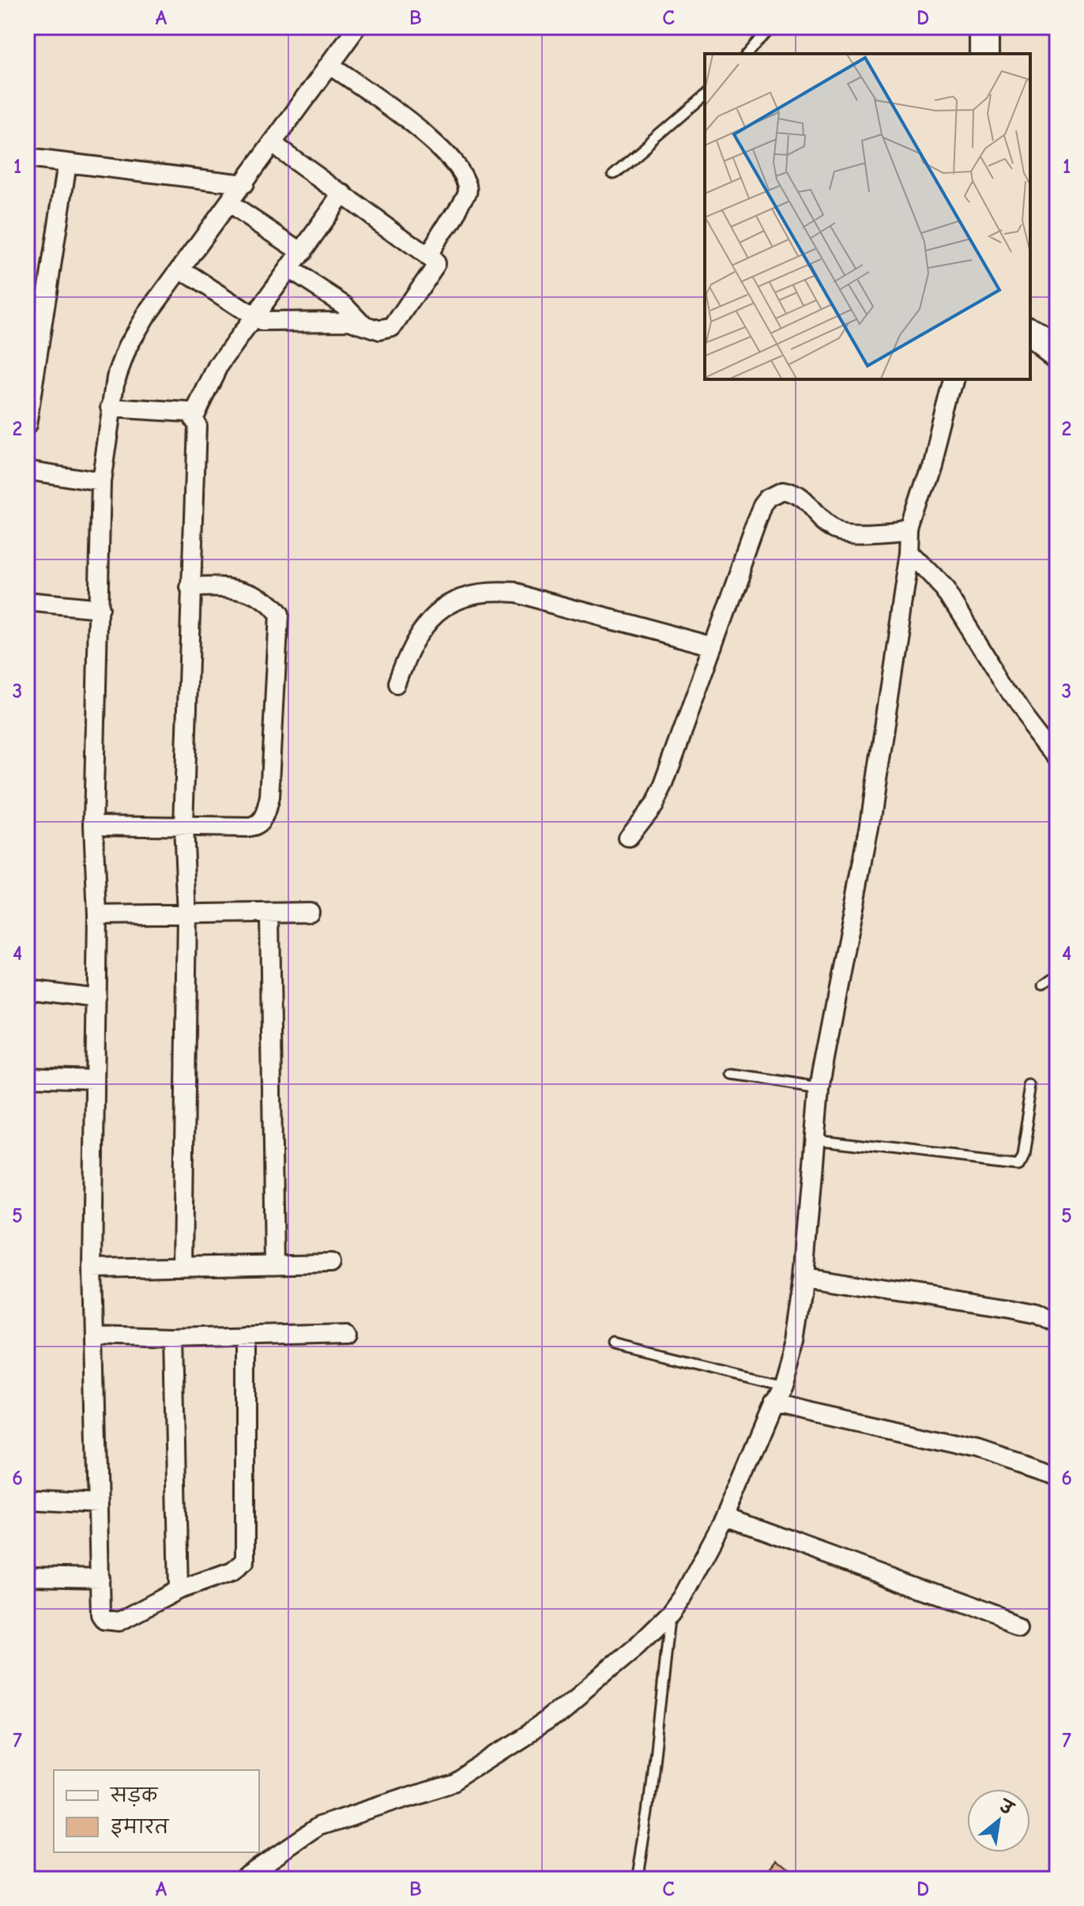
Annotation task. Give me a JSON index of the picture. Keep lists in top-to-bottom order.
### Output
{
  "legend": ["सड़क", "इमारत"],
  "north": "top right",
  "grid": {
    "columns": [
      "A",
      "B",
      "C",
      "D"
    ],
    "rows": [
      "1",
      "2",
      "3",
      "4",
      "5",
      "6",
      "7"
    ]
  }
}
